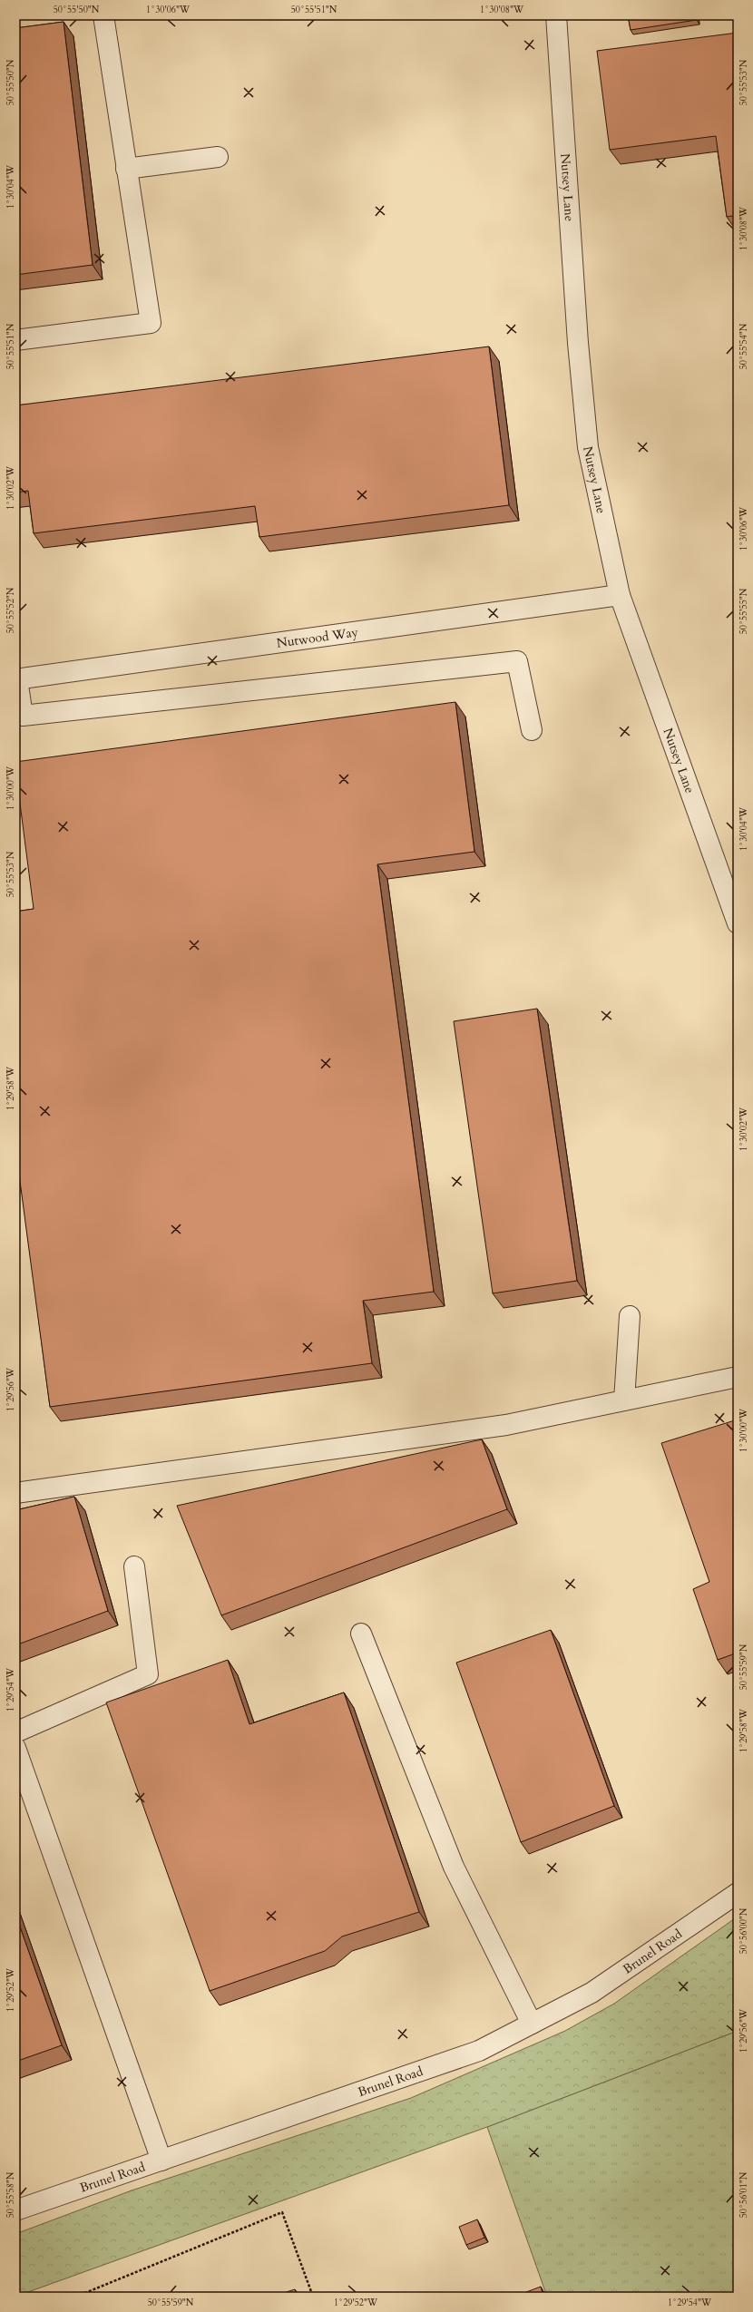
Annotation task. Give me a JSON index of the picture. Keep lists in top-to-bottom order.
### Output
{
  "streets": {
    "lane": ["Nutsey Lane", "Nutwood Way", "Brunel Road"]
  },
  "crossings": [
    ["Nutsey Lane", "Nutwood Way"]
  ],
  "coordinates": [
    "50°55'50\"N",
    "1°30'06\"W",
    "50°55'51\"N",
    "1°30'08\"W",
    "50°55'53\"N",
    "1°30'04\"W",
    "50°55'54\"N",
    "1°30'02\"W",
    "50°55'52\"N",
    "50°55'55\"N",
    "1°30'00\"W",
    "1°29'58\"W",
    "1°29'56\"W",
    "50°55'59\"N",
    "1°29'54\"W",
    "50°56'00\"N",
    "1°29'52\"W",
    "50°55'58\"N",
    "50°56'01\"N"
  ]
}
